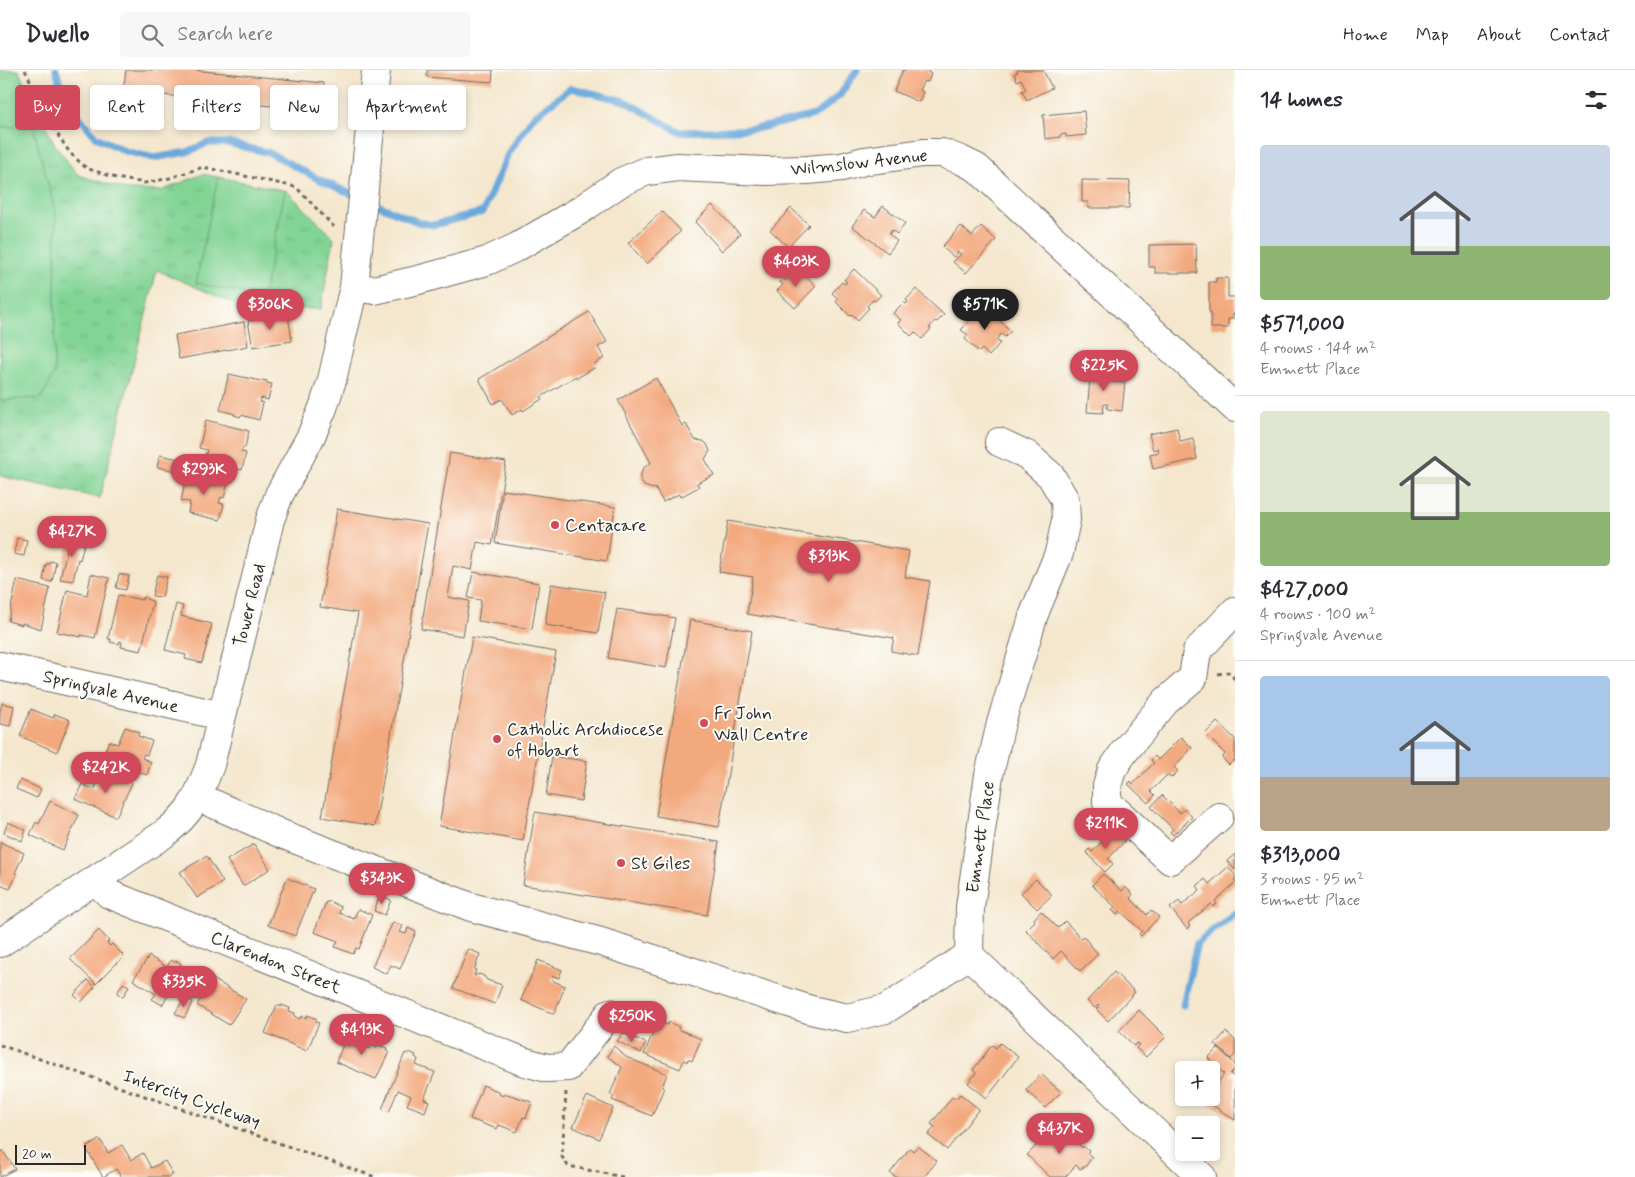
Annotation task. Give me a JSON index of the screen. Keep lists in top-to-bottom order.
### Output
{
  "streets": {
    "street": [
      "Wilmslow Avenue",
      "Tower Road",
      "Springvale Avenue",
      "Emmett Place",
      "Clarendon Street"
    ],
    "path": ["Intercity Cycleway"]
  },
  "crossings": [
    ["Wilmslow Avenue", "Tower Road"],
    ["Tower Road", "Springvale Avenue"],
    ["Tower Road", "Clarendon Street"]
  ],
  "places": [
    "Centacare",
    "Fr John Wall Centre",
    "Catholic Archdiocese of Hobart",
    "St Giles"
  ],
  "scale_bar": "20 m",
  "page": {
    "header": "Dwello",
    "search": "Search here",
    "nav": [
      "Home",
      "Map",
      "About",
      "Contact"
    ],
    "heading": "14 homes",
    "chip": [
      "Buy",
      "Rent",
      "Filters",
      "New",
      "Apartment"
    ],
    "list": [
      {
        "name": "$571,000",
        "note": "4 rooms · 144 m² · Emmett Place"
      },
      {
        "name": "$427,000",
        "note": "4 rooms · 100 m² · Springvale Avenue"
      },
      {
        "name": "$313,000",
        "note": "3 rooms · 95 m² · Emmett Place"
      }
    ],
    "price": [
      "$403K",
      "$306K",
      "$571K",
      "$225K",
      "$293K",
      "$427K",
      "$313K",
      "$242K",
      "$211K",
      "$343K",
      "$335K",
      "$250K",
      "$413K",
      "$437K"
    ],
    "map_buttons": ["+", "−"],
    "scale": "20 m"
  }
}
